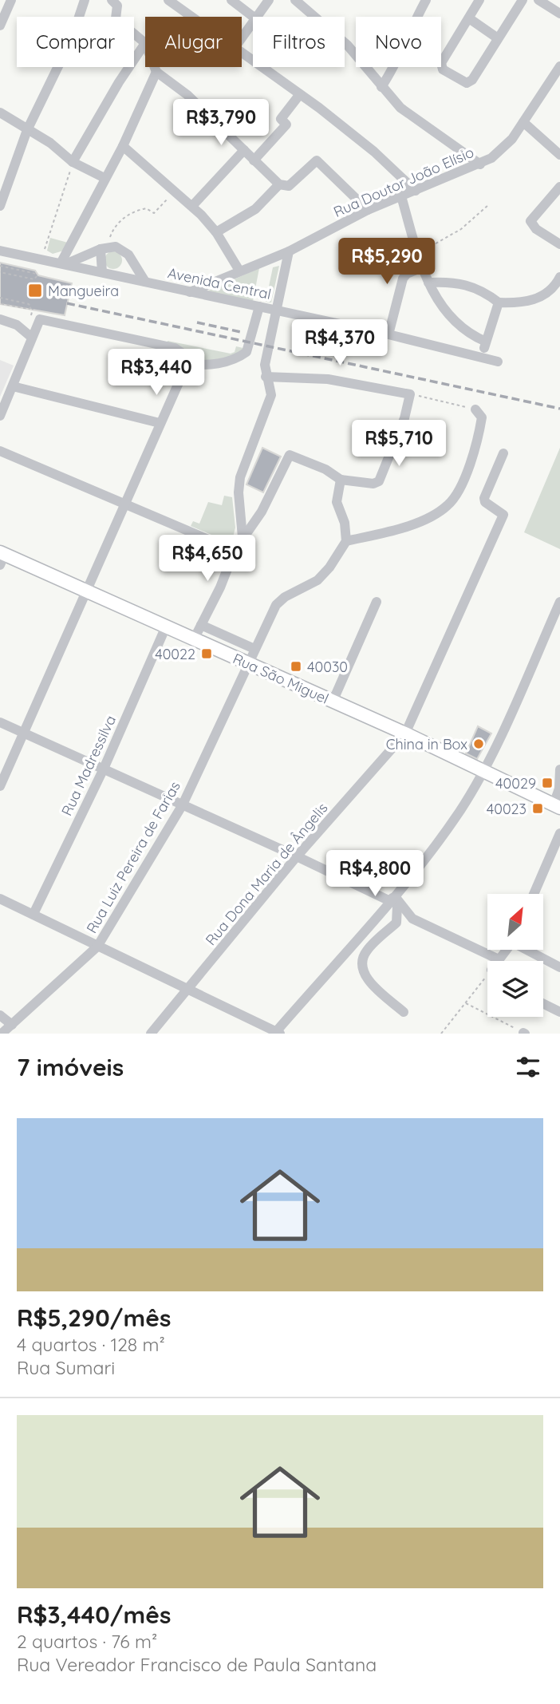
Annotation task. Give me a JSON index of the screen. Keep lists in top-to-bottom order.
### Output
{
  "streets": {
    "main road": ["Rua São Miguel"],
    "street": [
      "Rua Doutor João Elísio",
      "Avenida Central",
      "Rua Madressilva",
      "Rua Luiz Pereira de Farias",
      "Rua Dona Maria de Ângelis"
    ]
  },
  "crossings": [
    ["Rua Doutor João Elísio", "Avenida Central"],
    ["Rua São Miguel", "Rua Madressilva"],
    ["Rua São Miguel", "Rua Luiz Pereira de Farias"],
    ["Rua São Miguel", "Rua Dona Maria de Ângelis"]
  ],
  "places": {
    "transit": [
      "Mangueira",
      "40022",
      "40030",
      "40029",
      "40023"
    ],
    "other": ["China in Box"]
  },
  "north": "top right",
  "page": {
    "chip": [
      "Comprar",
      "Alugar",
      "Filtros",
      "Novo"
    ],
    "price": [
      "R$3,790",
      "R$5,290",
      "R$4,370",
      "R$3,440",
      "R$5,710",
      "R$4,650",
      "R$4,800"
    ],
    "heading": "7 imóveis",
    "list": [
      {
        "name": "R$5,290/mês",
        "note": "4 quartos · 128 m² · Rua Sumari"
      },
      {
        "name": "R$3,440/mês",
        "note": "2 quartos · 76 m² · Rua Vereador Francisco de Paula Santana"
      }
    ]
  }
}
